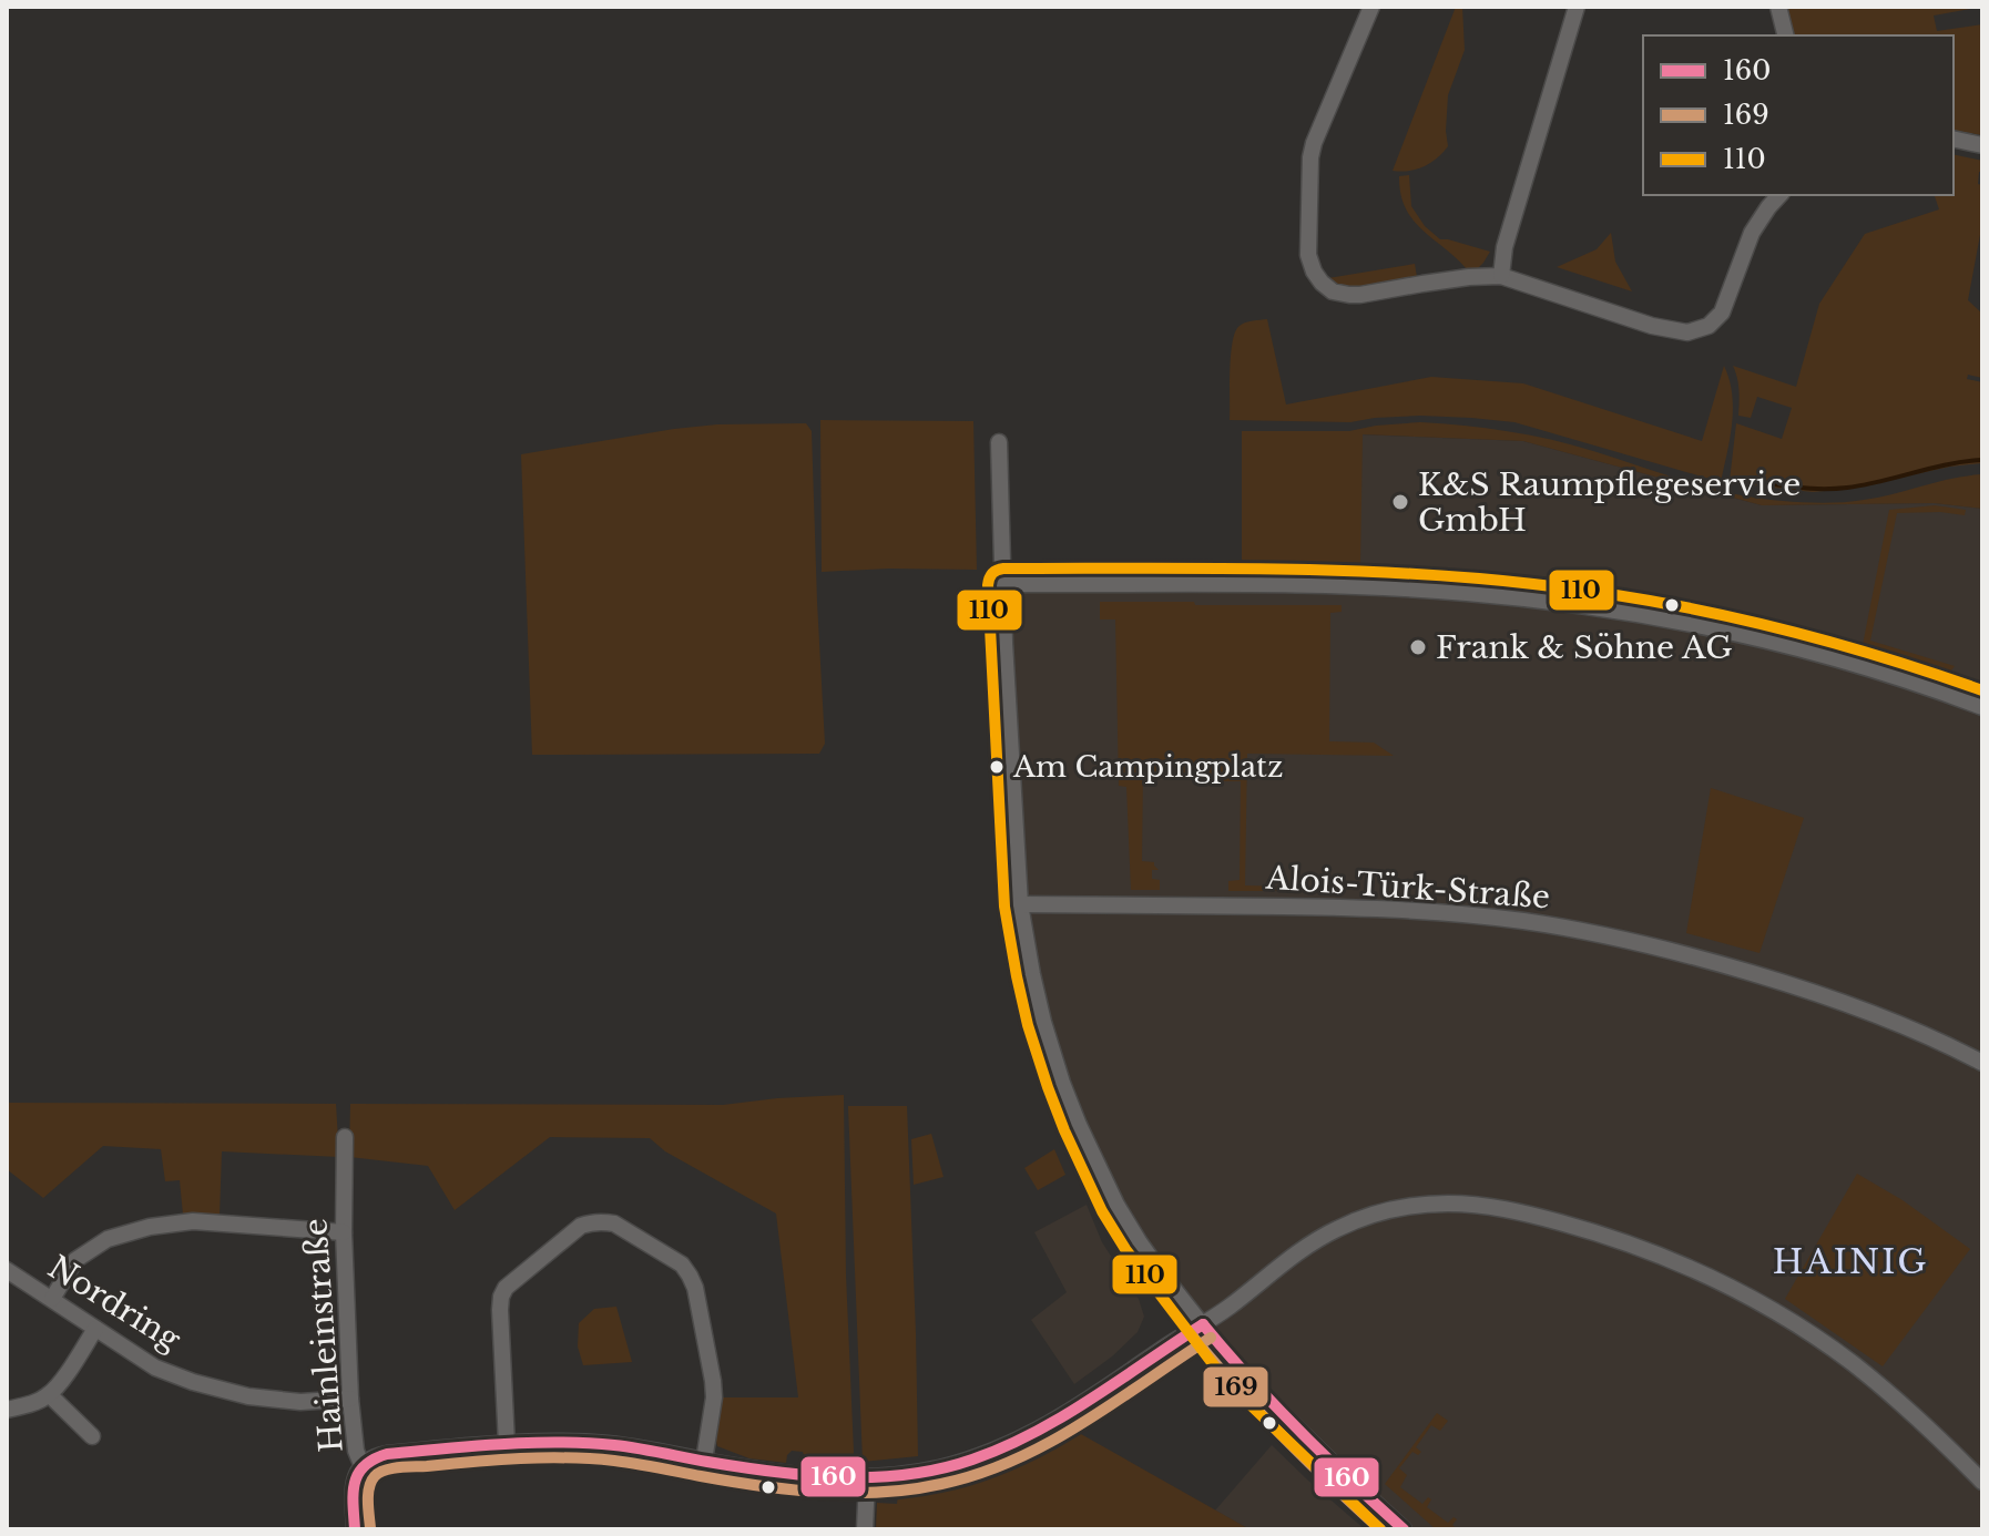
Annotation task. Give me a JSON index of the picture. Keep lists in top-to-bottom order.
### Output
{
  "streets": {
    "street": ["Alois-Türk-Straße", "Nordring", "Hainleinstraße"]
  },
  "crossings": [
    ["Nordring", "Hainleinstraße"]
  ],
  "districts": ["HAINIG"],
  "places": ["K&S Raumpflegeservice GmbH", "Frank & Söhne AG", "Am Campingplatz"],
  "lines": ["transit line 110", "transit line 160", "transit line 169"],
  "legend": ["160", "169", "110"]
}
